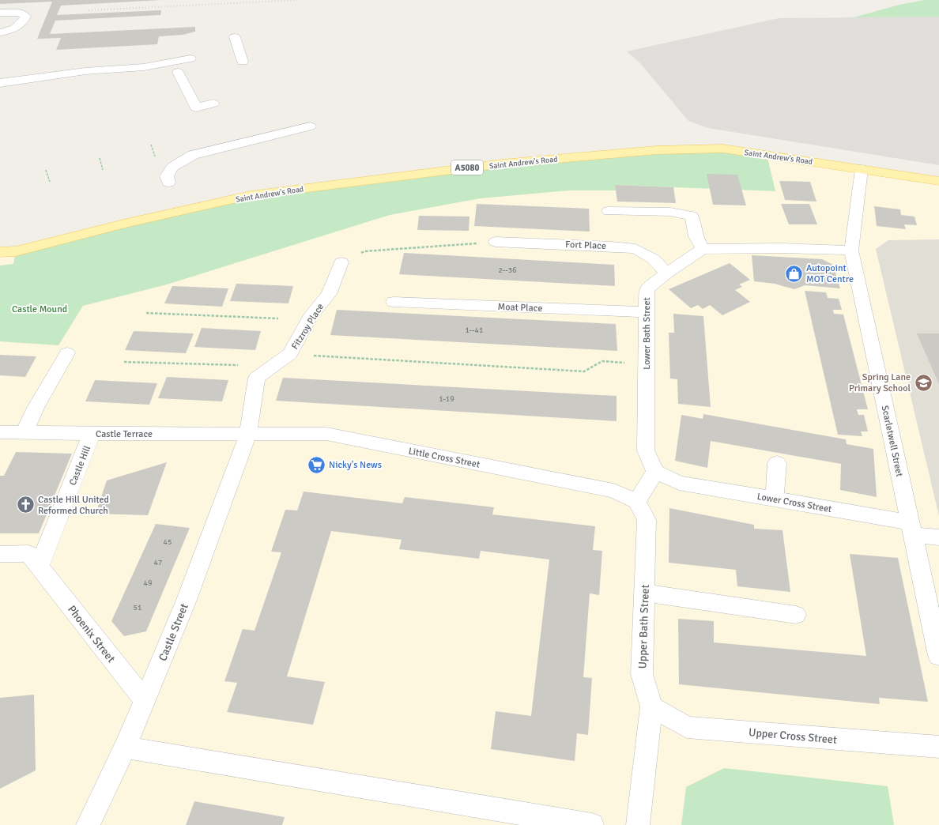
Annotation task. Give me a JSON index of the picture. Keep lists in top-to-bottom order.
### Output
{
  "streets": {
    "main road": ["Saint Andrew's Road", "A5080"],
    "street": [
      "Fort Place",
      "Moat Place",
      "Fitzroy Place",
      "Lower Bath Street",
      "Castle Terrace",
      "Scarletwell Street",
      "Little Cross Street",
      "Castle Hill",
      "Lower Cross Street",
      "Upper Bath Street",
      "Castle Street",
      "Phoenix Street",
      "Upper Cross Street"
    ]
  },
  "crossings": [
    ["Saint Andrew's Road", "Scarletwell Street"],
    ["Fort Place", "Lower Bath Street"],
    ["Moat Place", "Lower Bath Street"],
    ["Fitzroy Place", "Castle Terrace"],
    ["Fitzroy Place", "Little Cross Street"],
    ["Fitzroy Place", "Castle Street"],
    ["Lower Bath Street", "Lower Cross Street"],
    ["Castle Terrace", "Little Cross Street"],
    ["Castle Terrace", "Castle Hill"],
    ["Castle Terrace", "Castle Street"],
    ["Scarletwell Street", "Lower Cross Street"],
    ["Little Cross Street", "Upper Bath Street"],
    ["Little Cross Street", "Castle Street"],
    ["Castle Hill", "Phoenix Street"],
    ["Upper Bath Street", "Upper Cross Street"],
    ["Castle Street", "Phoenix Street"]
  ],
  "parks": ["Castle Mound"],
  "places": {
    "shop": ["Autopoint MOT Centre"],
    "school or university": ["Spring Lane Primary School"],
    "supermarket": ["Nicky's News"],
    "church": ["Castle Hill United Reformed Church"]
  },
  "house_numbers": [
    "2--36",
    "1--41",
    "1-19",
    "45",
    "47",
    "49",
    "51"
  ]
}
